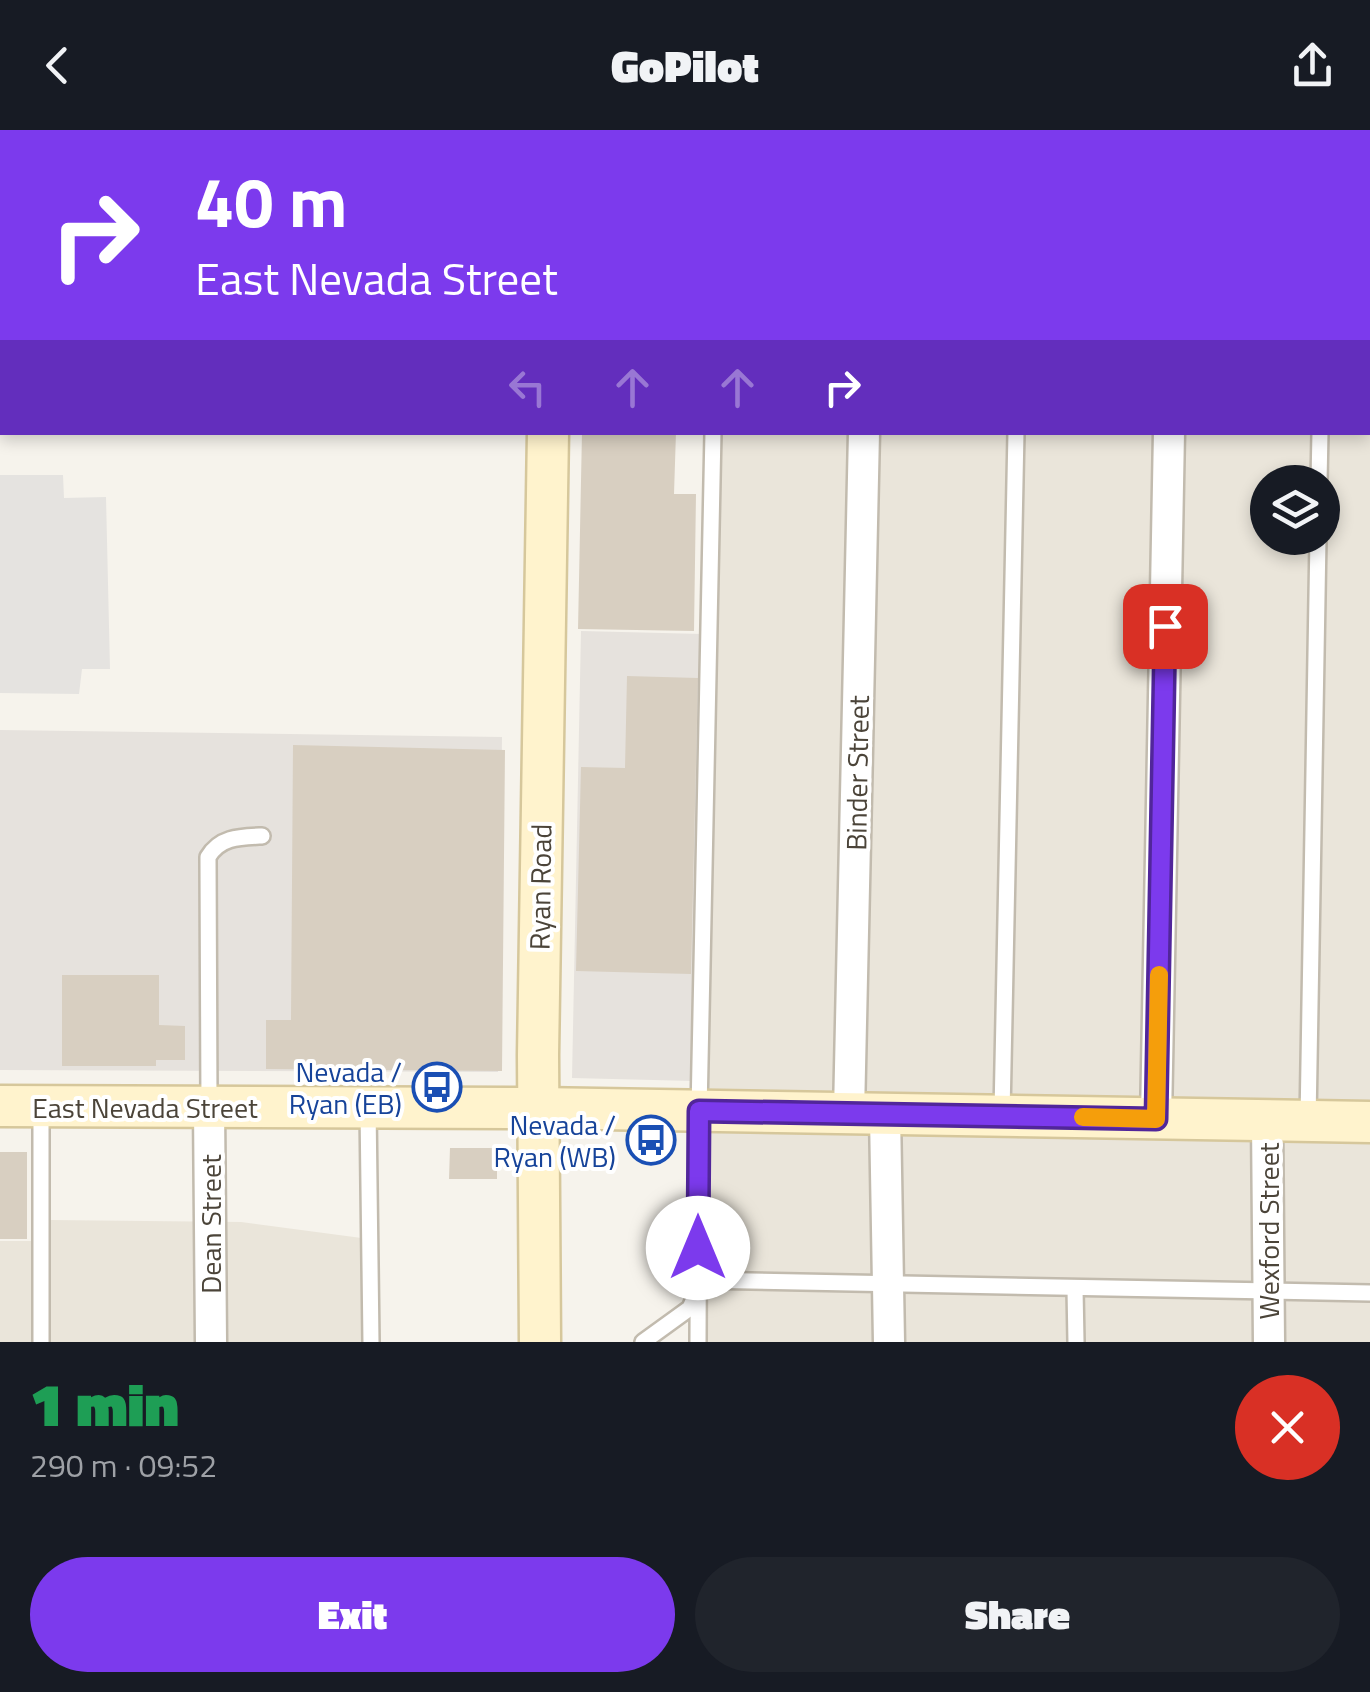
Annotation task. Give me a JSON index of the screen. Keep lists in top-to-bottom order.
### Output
{
  "streets": {
    "street": [
      "Binder Street",
      "Ryan Road",
      "East Nevada Street",
      "Dean Street",
      "Wexford Street"
    ]
  },
  "crossings": [
    ["Binder Street", "East Nevada Street"],
    ["Ryan Road", "East Nevada Street"],
    ["East Nevada Street", "Dean Street"],
    ["East Nevada Street", "Wexford Street"]
  ],
  "places": {
    "bus stop": ["Nevada / Ryan (EB)", "Nevada / Ryan (WB)"]
  },
  "page": {
    "header": "GoPilot",
    "turn": ["40 m", "East Nevada Street"],
    "heading": ["1 min", "290 m · 09:52"],
    "buttons": ["Exit", "Share"]
  }
}
